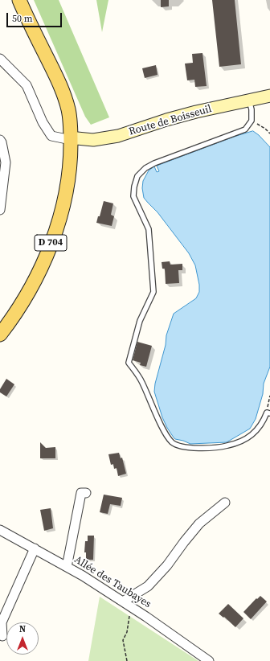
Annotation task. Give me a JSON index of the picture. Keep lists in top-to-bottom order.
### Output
{
  "streets": {
    "main road": ["Route de Boisseuil", "D 704"],
    "street": ["Allée des Taubayes"]
  },
  "crossings": [
    ["Route de Boisseuil", "D 704"]
  ],
  "scale_bar": "50 m",
  "north": "top"
}
